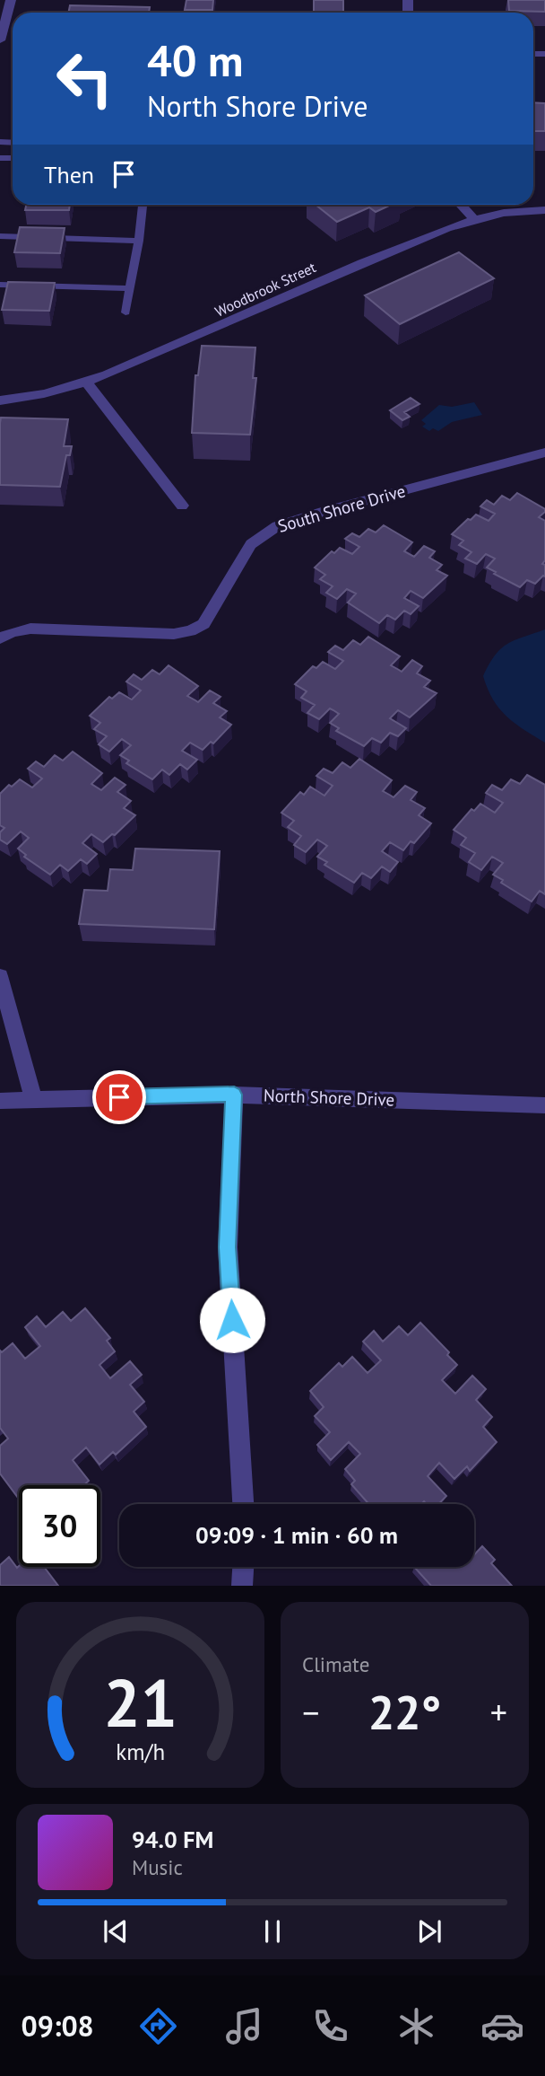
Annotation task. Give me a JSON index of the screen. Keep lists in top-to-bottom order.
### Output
{
  "streets": {
    "street": ["Woodbrook Street", "South Shore Drive", "North Shore Drive"]
  },
  "page": {
    "turn": ["40 m", "North Shore Drive"],
    "then": "Then",
    "limit": "30",
    "trip": "09:09 · 1 min · 60 m",
    "tile": "Climate",
    "heat": ["−", "22°", "+"],
    "song": ["94.0 FM", "Music"],
    "tabs": "09:08",
    "gauge": ["21", "km/h"]
  }
}
